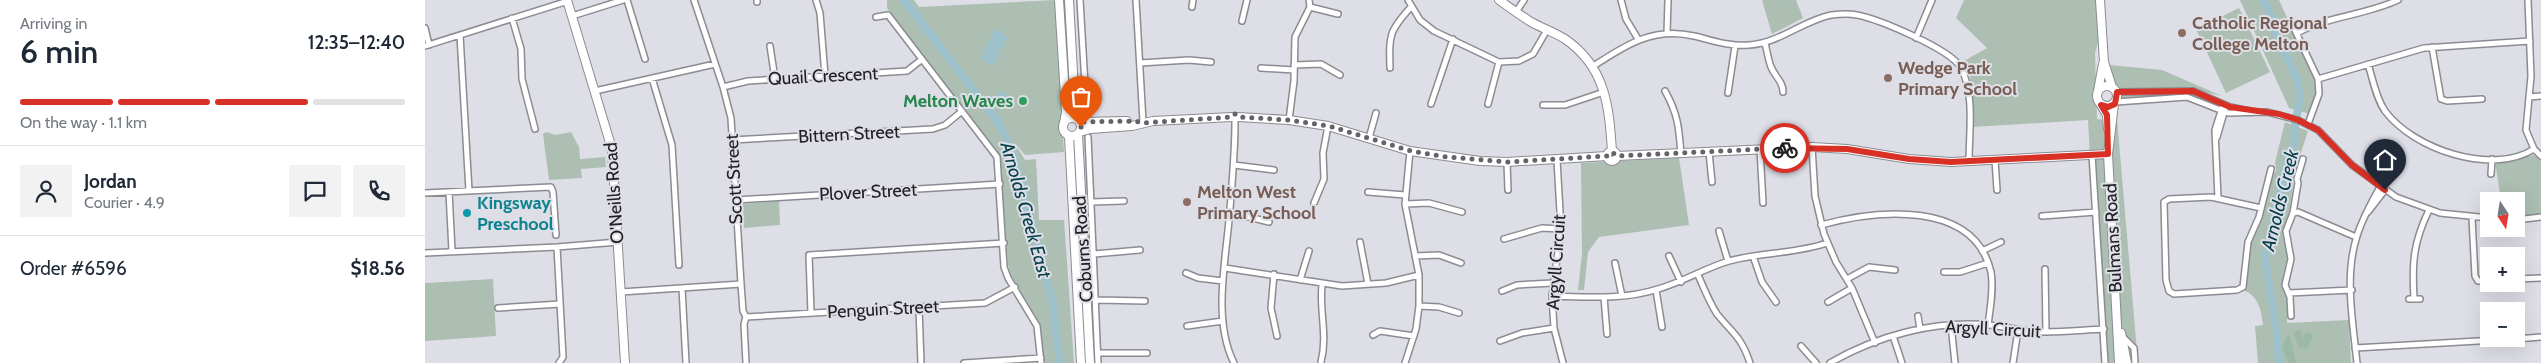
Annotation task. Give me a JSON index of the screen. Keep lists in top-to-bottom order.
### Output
{
  "streets": {
    "street": [
      "Quail Crescent",
      "Bittern Street",
      "Scott Street",
      "Plover Street",
      "O'Neills Road",
      "Bulmans Road",
      "Coburns Road",
      "Argyll Circuit",
      "Penguin Street"
    ]
  },
  "crossings": [
    ["Quail Crescent", "Scott Street"],
    ["Bittern Street", "Scott Street"],
    ["Scott Street", "Plover Street"],
    ["Scott Street", "Penguin Street"]
  ],
  "water": ["Arnolds Creek", "Arnolds Creek East"],
  "places": [
    "Catholic Regional College Melton",
    "Wedge Park Primary School",
    "Melton Waves",
    "Melton West Primary School",
    "Kingsway Preschool"
  ],
  "north": "bottom",
  "page": {
    "heading": ["6 min", "Arriving in", "12:35–12:40"],
    "panel": [
      "Jordan",
      "Courier · 4.9",
      "Order #6596",
      "$18.56"
    ],
    "bar": "On the way · 1.1 km",
    "map_buttons": ["+", "−"]
  }
}
